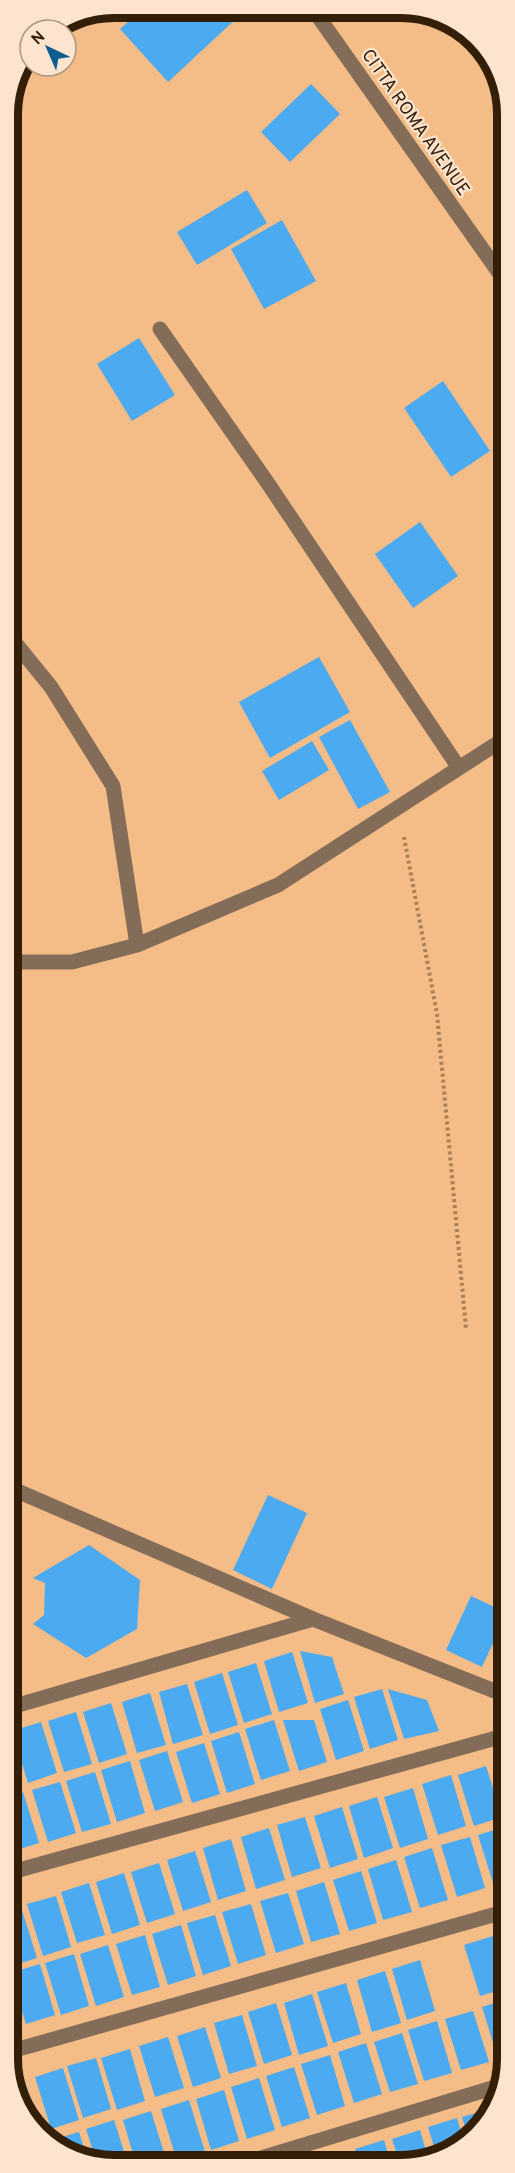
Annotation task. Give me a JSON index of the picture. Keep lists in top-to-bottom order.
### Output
{
  "streets": {
    "street": ["CITTA ROMA AVENUE"]
  },
  "north": "top left"
}
